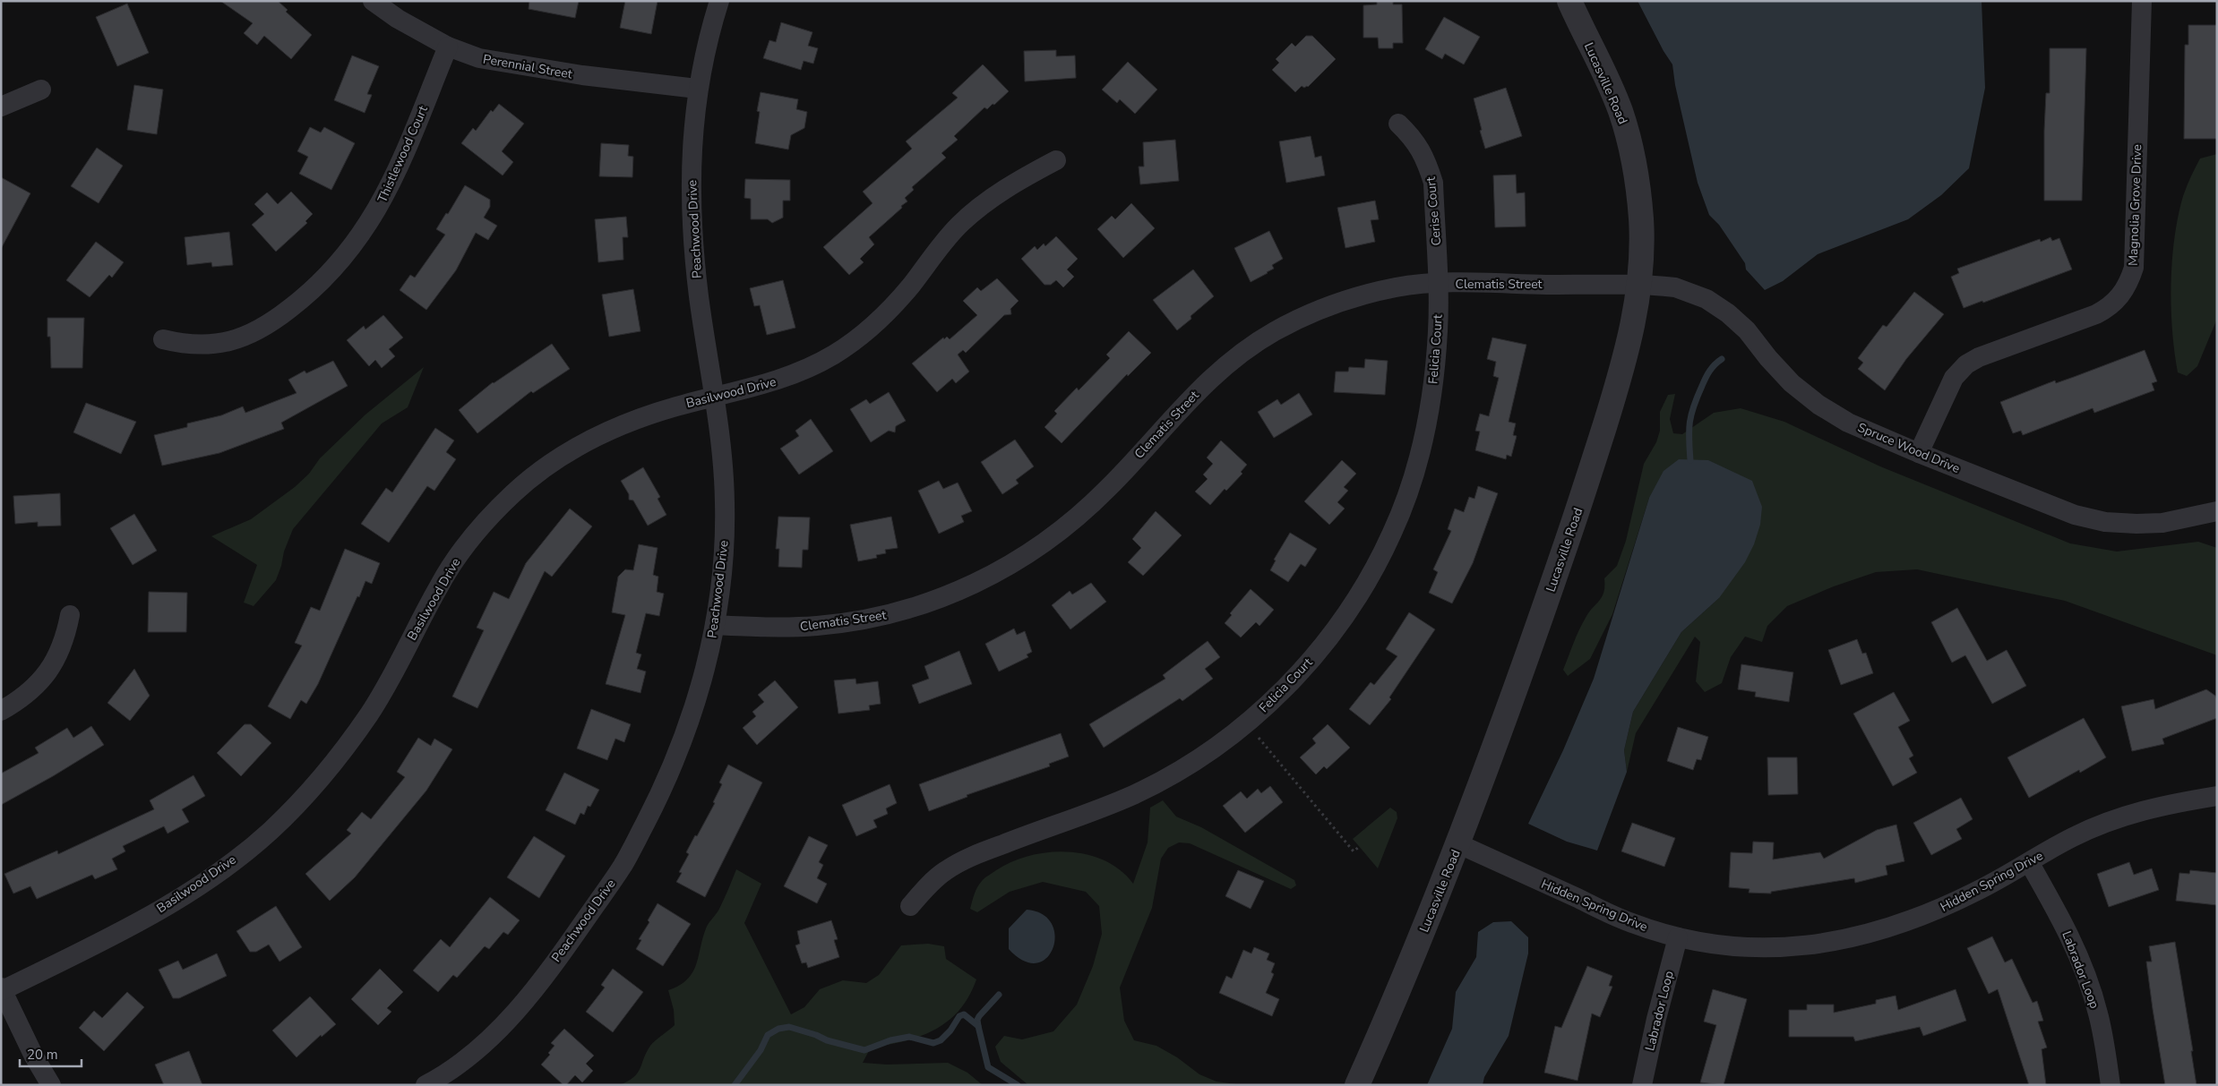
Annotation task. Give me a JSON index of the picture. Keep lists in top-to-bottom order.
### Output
{
  "streets": {
    "street": [
      "Perennial Street",
      "Lucasville Road",
      "Thistlewood Court",
      "Magnolia Grove Drive",
      "Cerise Court",
      "Peachwood Drive",
      "Clematis Street",
      "Felicia Court",
      "Basilwood Drive",
      "Spruce Wood Drive",
      "Hidden Spring Drive",
      "Labrador Loop"
    ]
  },
  "crossings": [
    ["Perennial Street", "Thistlewood Court"],
    ["Perennial Street", "Peachwood Drive"],
    ["Lucasville Road", "Clematis Street"],
    ["Lucasville Road", "Spruce Wood Drive"],
    ["Lucasville Road", "Hidden Spring Drive"],
    ["Magnolia Grove Drive", "Spruce Wood Drive"],
    ["Cerise Court", "Clematis Street"],
    ["Cerise Court", "Felicia Court"],
    ["Peachwood Drive", "Clematis Street"],
    ["Peachwood Drive", "Basilwood Drive"],
    ["Clematis Street", "Felicia Court"],
    ["Clematis Street", "Spruce Wood Drive"],
    ["Hidden Spring Drive", "Labrador Loop"]
  ],
  "scale_bar": "20 m"
}
